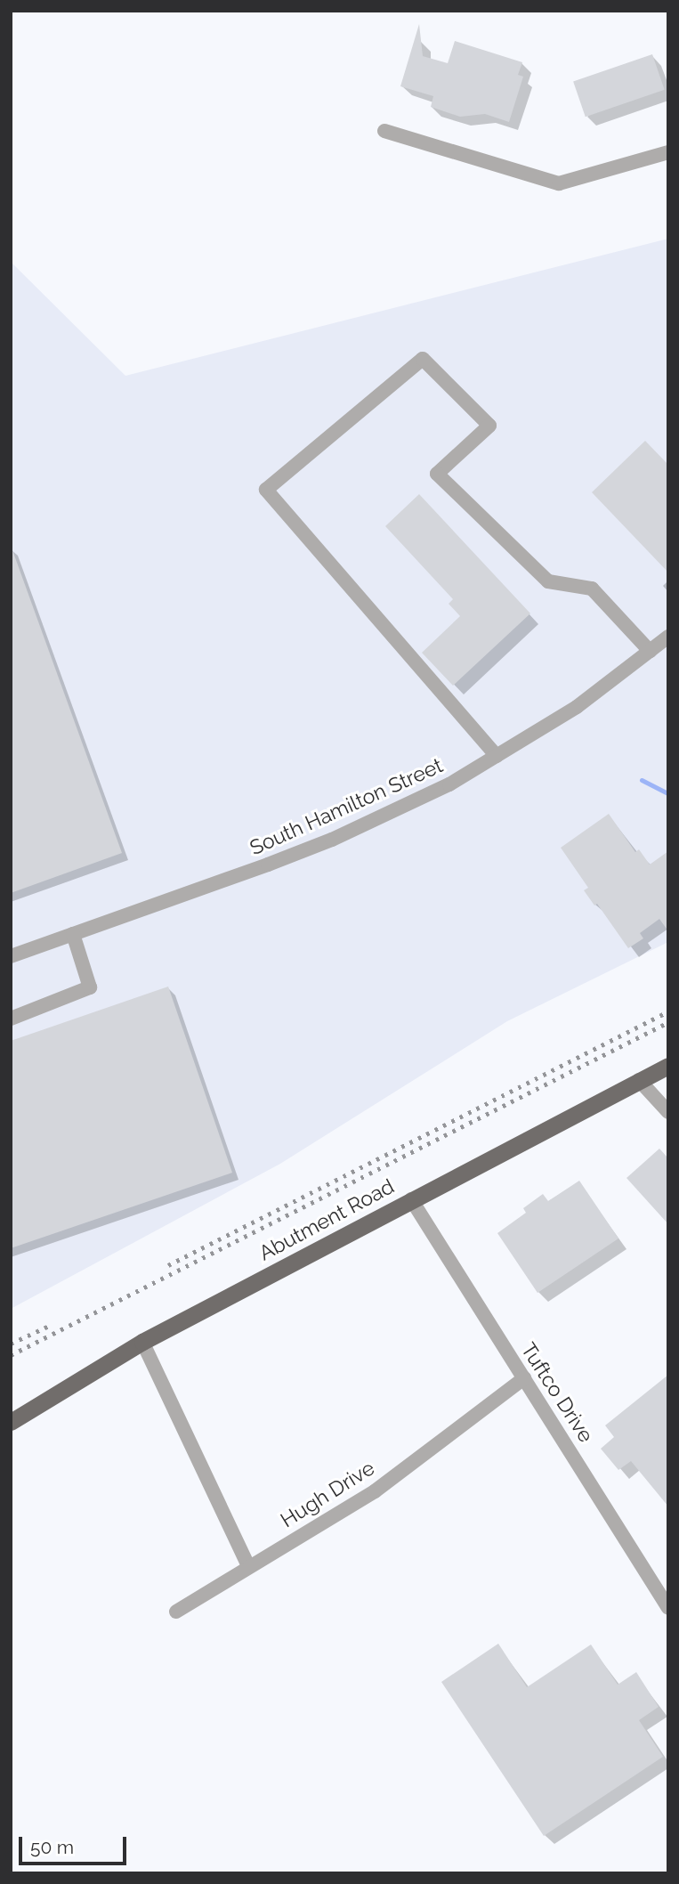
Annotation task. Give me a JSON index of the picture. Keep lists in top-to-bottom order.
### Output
{
  "streets": {
    "main road": ["Abutment Road"],
    "street": ["South Hamilton Street", "Tuftco Drive", "Hugh Drive"]
  },
  "crossings": [
    ["Abutment Road", "Tuftco Drive"],
    ["Tuftco Drive", "Hugh Drive"]
  ],
  "scale_bar": "50 m"
}
